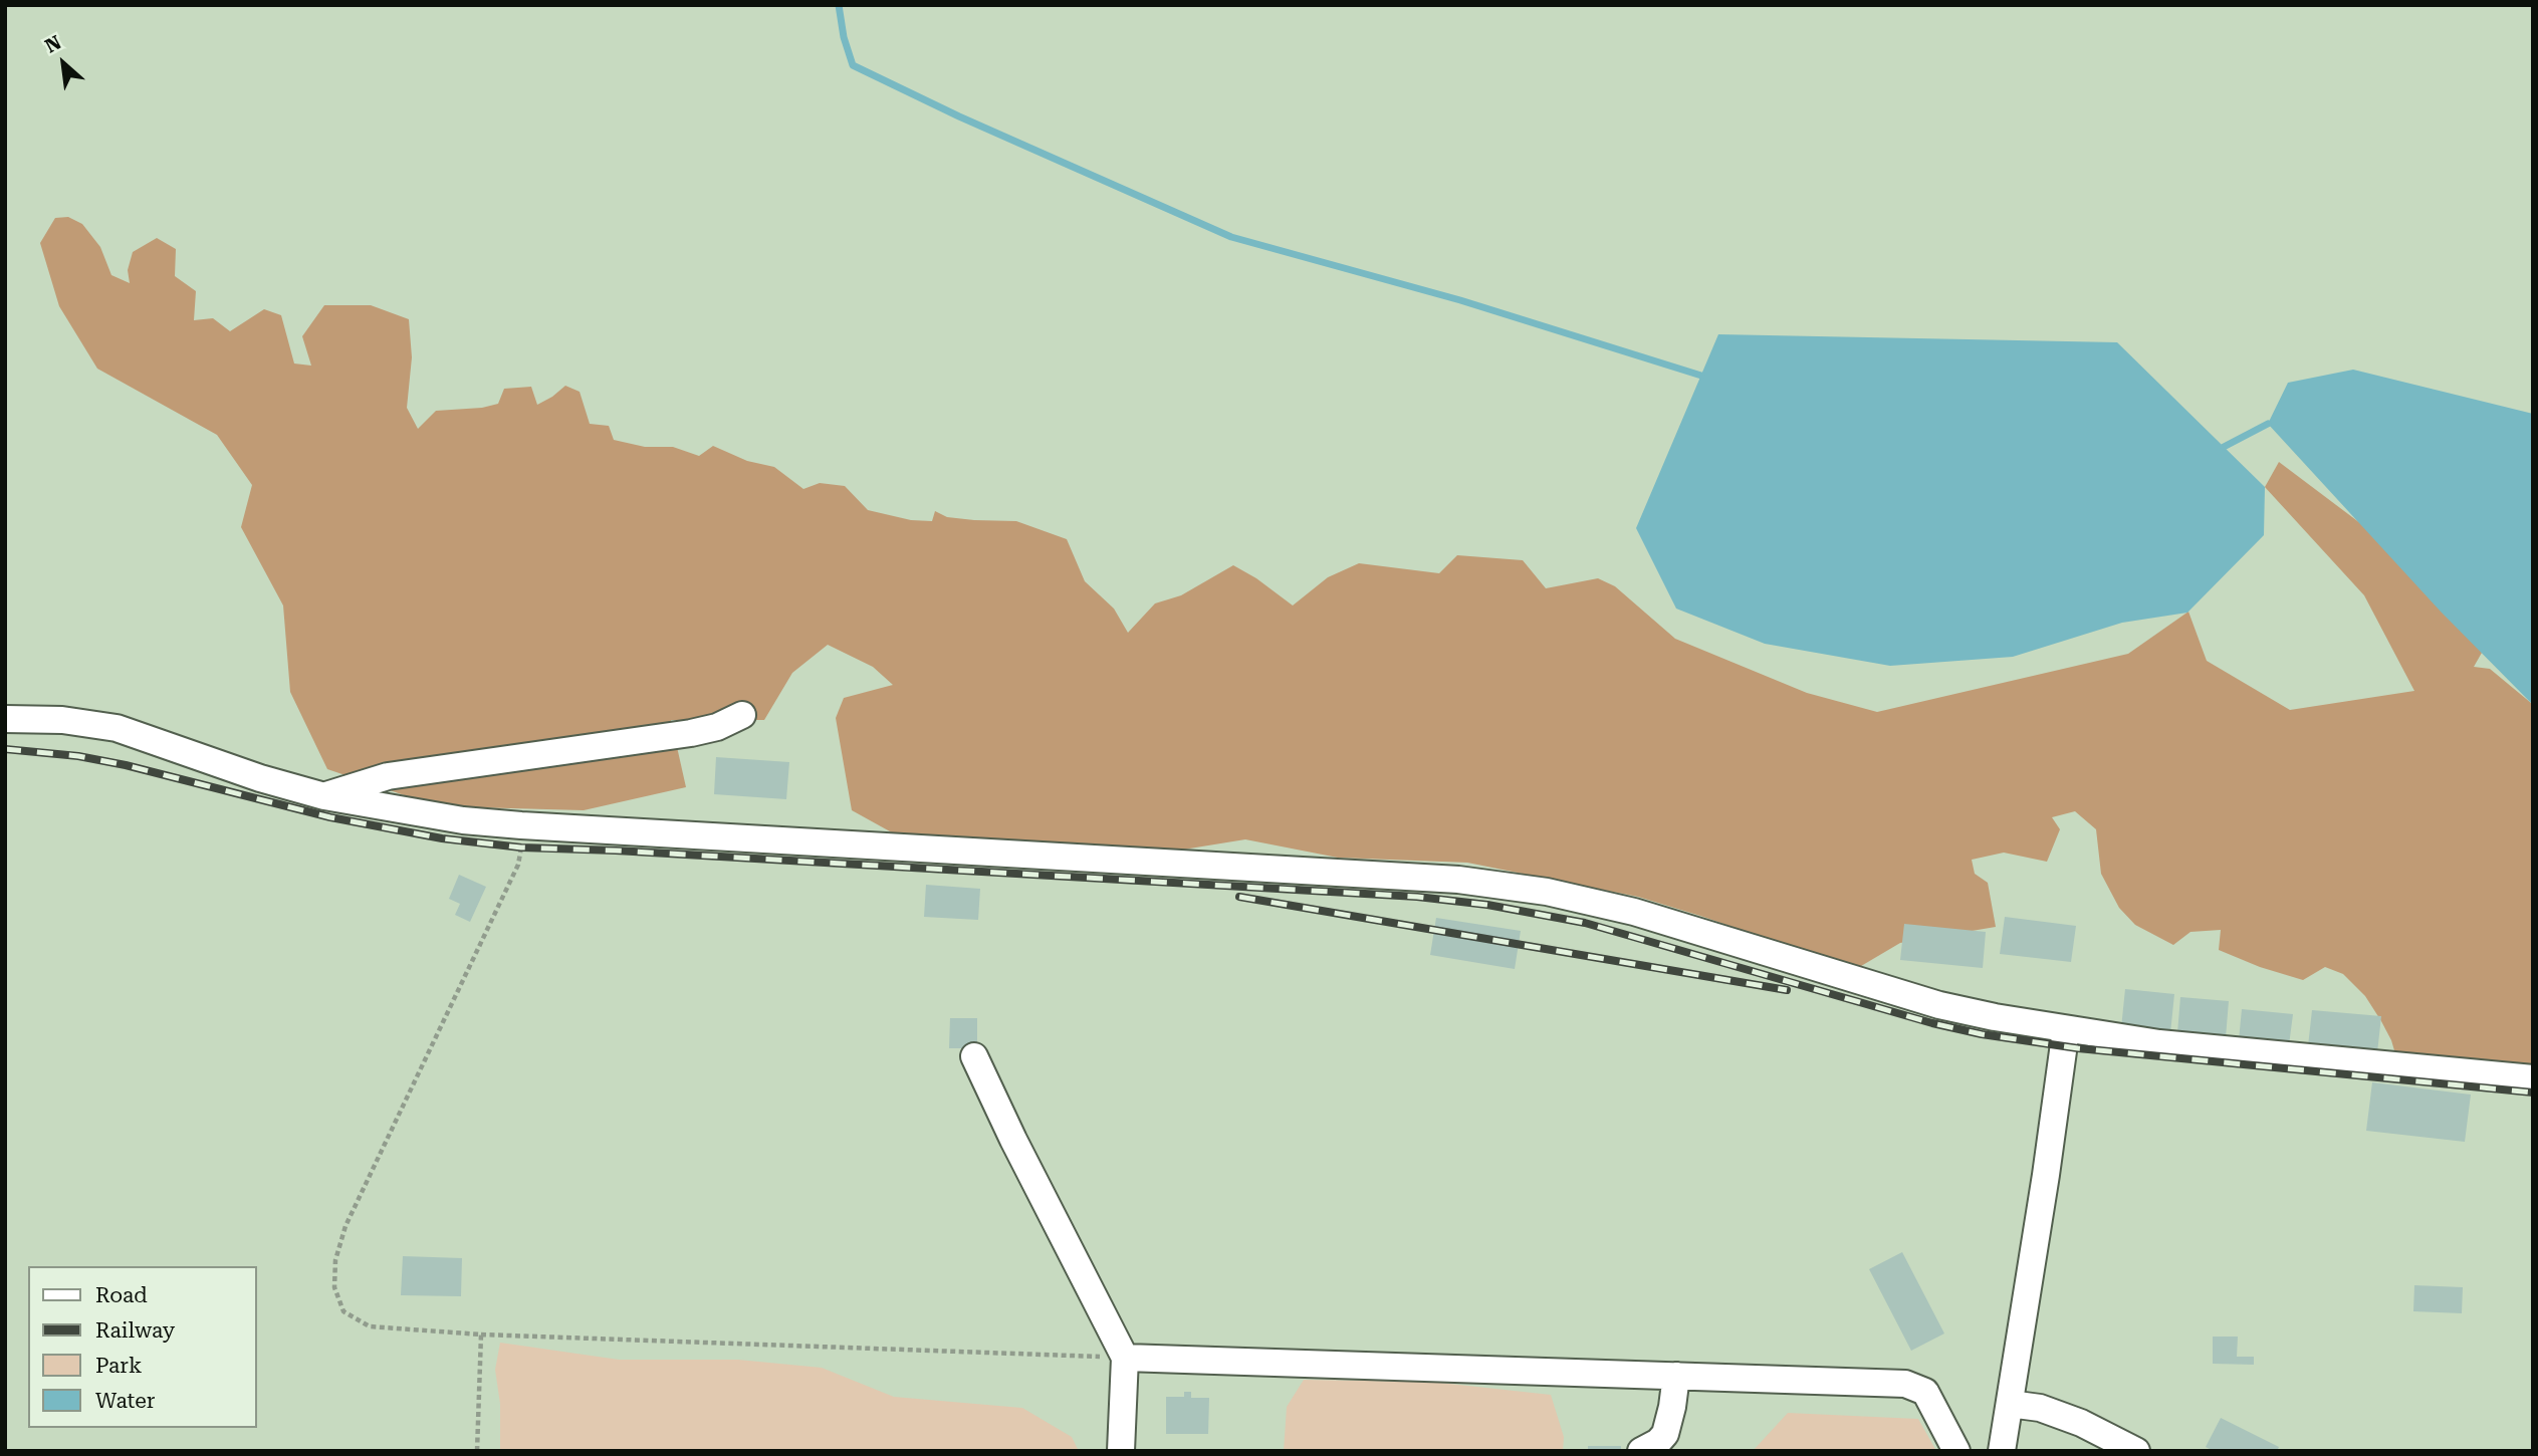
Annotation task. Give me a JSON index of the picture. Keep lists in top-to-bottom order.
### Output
{
  "legend": [
    "Road",
    "Railway",
    "Park",
    "Water"
  ],
  "north": "top left"
}
